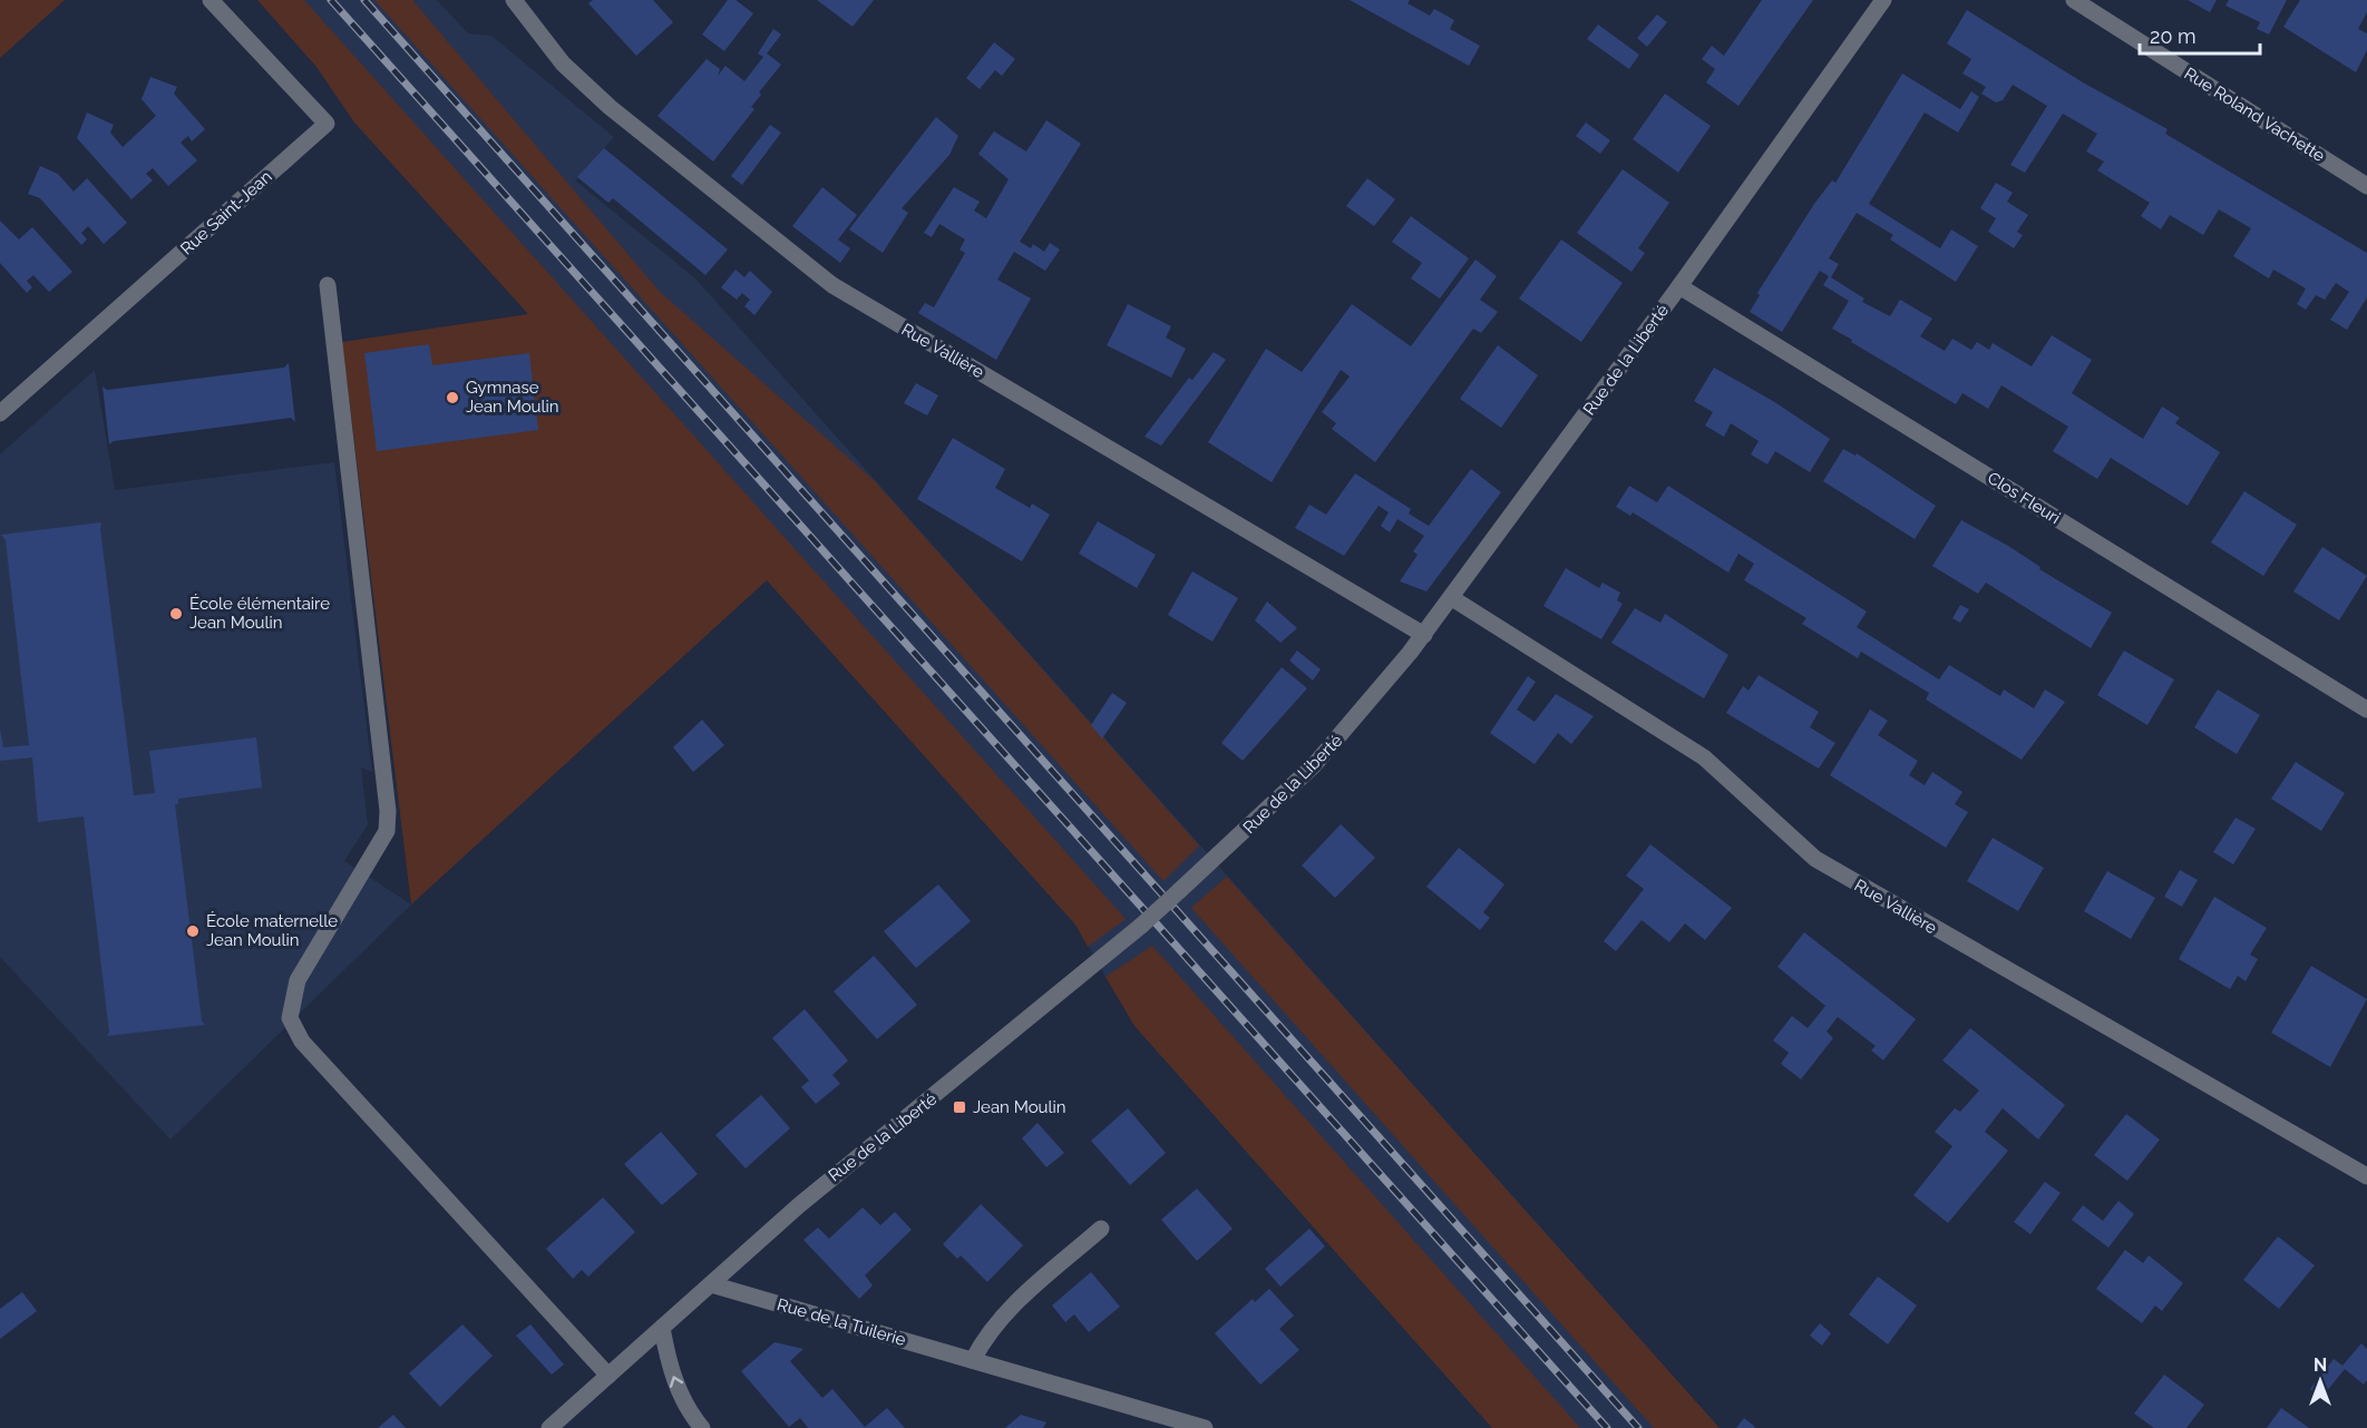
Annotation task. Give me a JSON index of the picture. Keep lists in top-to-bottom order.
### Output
{
  "streets": {
    "street": [
      "Rue Roland Vachette",
      "Rue Saint-Jean",
      "Rue Vallière",
      "Rue de la Liberté",
      "Clos Fleuri",
      "Rue de la Tuilerie"
    ]
  },
  "crossings": [
    ["Rue Vallière", "Rue de la Liberté"],
    ["Rue de la Liberté", "Clos Fleuri"],
    ["Rue de la Liberté", "Rue de la Tuilerie"]
  ],
  "places": {
    "other": ["Gymnase Jean Moulin", "École élémentaire Jean Moulin", "École maternelle Jean Moulin"],
    "transit": ["Jean Moulin"]
  },
  "scale_bar": "20 m",
  "north": "top"
}
